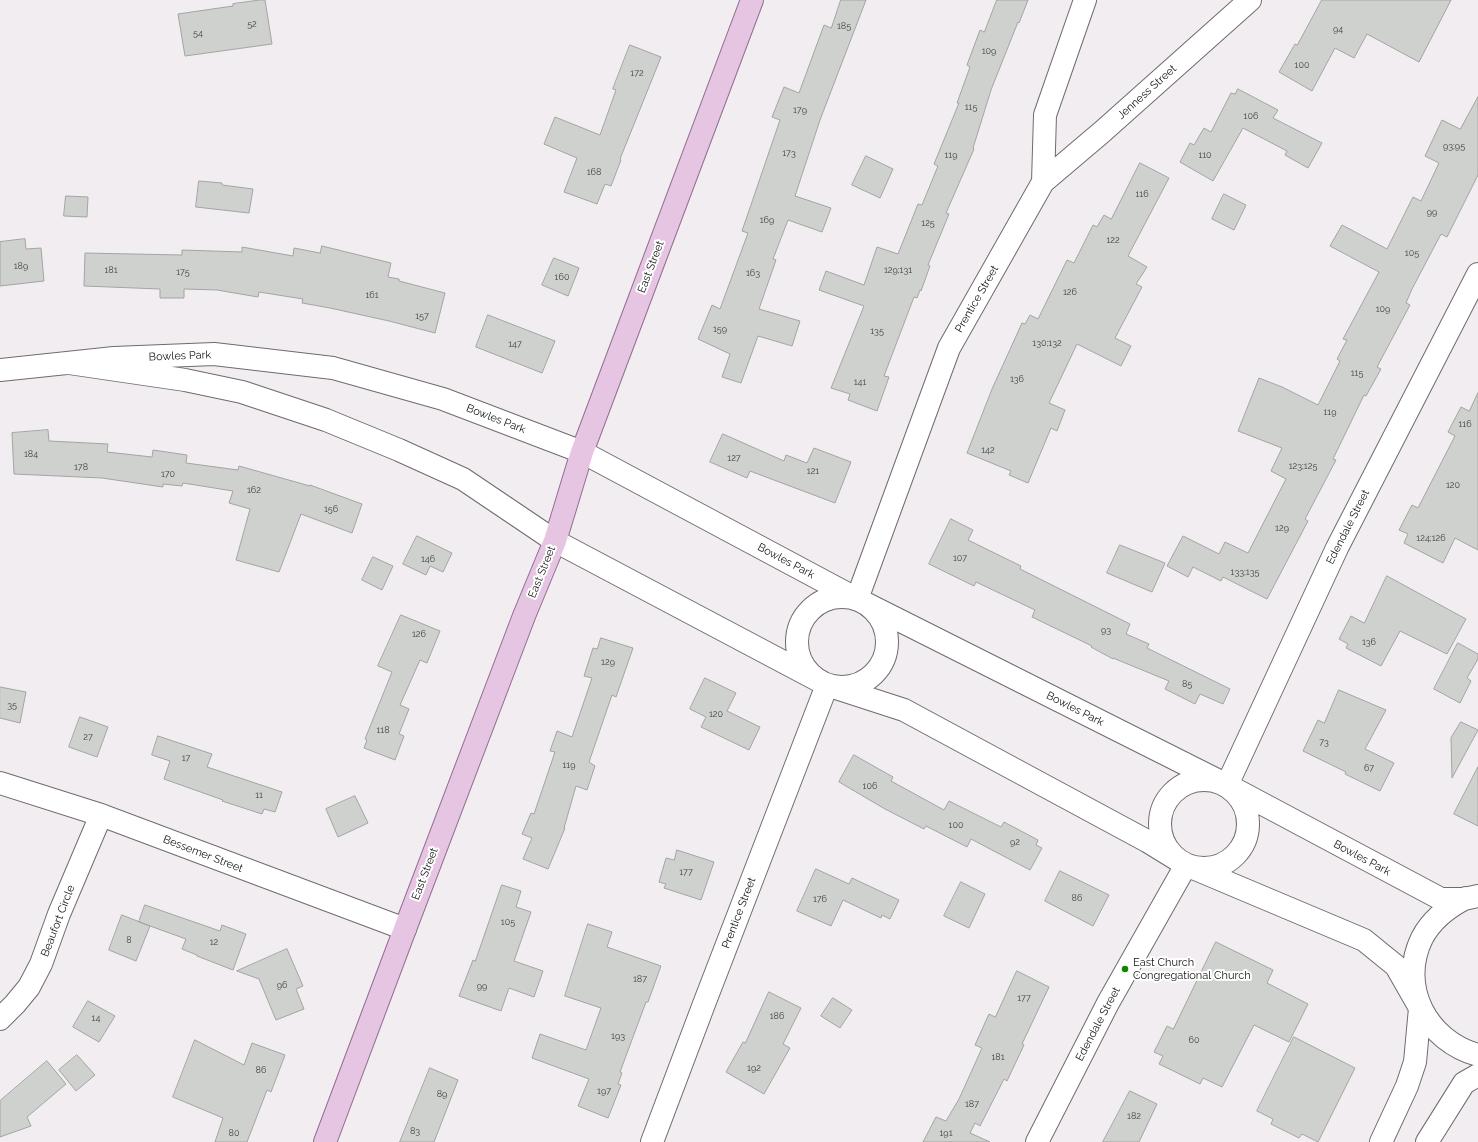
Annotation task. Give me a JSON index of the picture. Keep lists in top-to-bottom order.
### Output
{
  "streets": {
    "main road": ["East Street"],
    "street": [
      "Jenness Street",
      "Prentice Street",
      "Bowles Park",
      "Edendale Street",
      "Bessemer Street",
      "Beaufort Circle"
    ]
  },
  "crossings": [
    ["Jenness Street", "Prentice Street"],
    ["East Street", "Bowles Park"],
    ["East Street", "Bessemer Street"],
    ["Prentice Street", "Bowles Park"],
    ["Bowles Park", "Edendale Street"],
    ["Bessemer Street", "Beaufort Circle"]
  ],
  "places": ["East Church Congregational Church"],
  "house_numbers": [
    "52",
    "185",
    "94",
    "54",
    "109",
    "100",
    "172",
    "115",
    "179",
    "106",
    "93;95",
    "173",
    "119",
    "110",
    "168",
    "116",
    "99",
    "169",
    "125",
    "122",
    "105",
    "189",
    "181",
    "129;131",
    "175",
    "163",
    "160",
    "126",
    "161",
    "109",
    "157",
    "159",
    "135",
    "130;132",
    "147",
    "115",
    "136",
    "141",
    "119",
    "116",
    "142",
    "184",
    "127",
    "123;125",
    "178",
    "121",
    "170",
    "120",
    "162",
    "156",
    "129",
    "124;126",
    "107",
    "146",
    "133;135",
    "93",
    "126",
    "136",
    "129",
    "85",
    "35",
    "120",
    "118",
    "27",
    "73",
    "17",
    "119",
    "67",
    "106",
    "11",
    "100",
    "92",
    "177",
    "86",
    "176",
    "105",
    "8",
    "12",
    "187",
    "96",
    "99",
    "177",
    "186",
    "14",
    "193",
    "60",
    "181",
    "192",
    "86",
    "197",
    "89",
    "187",
    "182",
    "83",
    "80",
    "191"
  ]
}
